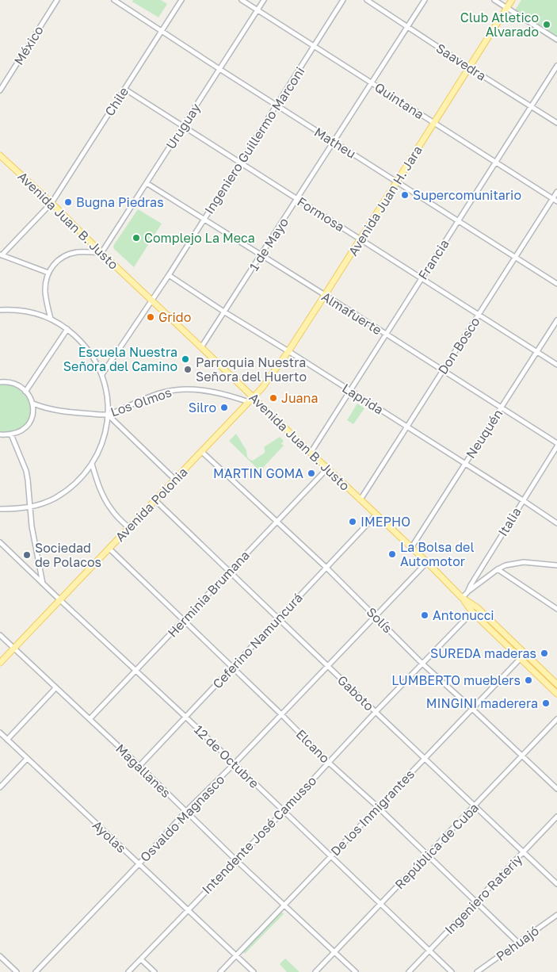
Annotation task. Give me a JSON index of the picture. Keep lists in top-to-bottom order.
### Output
{
  "streets": {
    "main road": ["Avenida Juan H. Jara", "Avenida Juan B. Justo", "Avenida Polonia"],
    "street": [
      "México",
      "Saavedra",
      "Quintana",
      "Chile",
      "Uruguay",
      "Ingeniero Guillermo Marconi",
      "Matheu",
      "Formosa",
      "1 de Mayo",
      "Francia",
      "Almafuerte",
      "Don Bosco",
      "Laprida",
      "Los Olmos",
      "Neuquén",
      "Italia",
      "Herminia Brumana",
      "Solís",
      "Ceferino Namuncurá",
      "Gaboto",
      "Elcano",
      "12 de Octubre",
      "Magallanes",
      "De los Inmigrantes",
      "Osvaldo Magnasco",
      "Intendente José Camusso",
      "Ayolas",
      "República de Cuba",
      "Ingeniero Rateriy",
      "Pehuajó"
    ]
  },
  "crossings": [
    ["Saavedra", "Avenida Juan H. Jara"],
    ["Saavedra", "1 de Mayo"],
    ["Saavedra", "Francia"],
    ["Quintana", "Uruguay"],
    ["Quintana", "Ingeniero Guillermo Marconi"],
    ["Quintana", "Avenida Juan H. Jara"],
    ["Quintana", "1 de Mayo"],
    ["Quintana", "Francia"],
    ["Quintana", "Don Bosco"],
    ["Chile", "Matheu"],
    ["Chile", "Formosa"],
    ["Chile", "Avenida Juan B. Justo"],
    ["Uruguay", "Matheu"],
    ["Uruguay", "Formosa"],
    ["Uruguay", "Avenida Juan B. Justo"],
    ["Uruguay", "Almafuerte"],
    ["Ingeniero Guillermo Marconi", "Matheu"],
    ["Ingeniero Guillermo Marconi", "Formosa"],
    ["Ingeniero Guillermo Marconi", "Avenida Juan B. Justo"],
    ["Ingeniero Guillermo Marconi", "Almafuerte"],
    ["Ingeniero Guillermo Marconi", "Laprida"],
    ["Matheu", "Avenida Juan H. Jara"],
    ["Matheu", "1 de Mayo"],
    ["Matheu", "Francia"],
    ["Matheu", "Don Bosco"],
    ["Avenida Juan H. Jara", "Formosa"],
    ["Avenida Juan H. Jara", "Avenida Juan B. Justo"],
    ["Avenida Juan H. Jara", "Almafuerte"],
    ["Avenida Juan H. Jara", "Laprida"],
    ["Avenida Juan H. Jara", "Avenida Polonia"],
    ["Formosa", "1 de Mayo"],
    ["Formosa", "Francia"],
    ["Formosa", "Don Bosco"],
    ["Formosa", "Neuquén"],
    ["Avenida Juan B. Justo", "1 de Mayo"],
    ["Avenida Juan B. Justo", "Francia"],
    ["Avenida Juan B. Justo", "Don Bosco"],
    ["Avenida Juan B. Justo", "Neuquén"],
    ["Avenida Juan B. Justo", "Avenida Polonia"],
    ["Avenida Juan B. Justo", "Italia"],
    ["Avenida Juan B. Justo", "Herminia Brumana"],
    ["Avenida Juan B. Justo", "Ceferino Namuncurá"],
    ["Avenida Juan B. Justo", "De los Inmigrantes"],
    ["Avenida Juan B. Justo", "Osvaldo Magnasco"],
    ["Avenida Juan B. Justo", "Intendente José Camusso"],
    ["1 de Mayo", "Almafuerte"],
    ["1 de Mayo", "Laprida"],
    ["Francia", "Almafuerte"],
    ["Francia", "Laprida"],
    ["Almafuerte", "Don Bosco"],
    ["Almafuerte", "Neuquén"],
    ["Don Bosco", "Laprida"],
    ["Laprida", "Neuquén"],
    ["Laprida", "Italia"],
    ["Los Olmos", "Avenida Polonia"],
    ["Avenida Polonia", "Solís"],
    ["Avenida Polonia", "Gaboto"],
    ["Avenida Polonia", "Elcano"],
    ["Avenida Polonia", "12 de Octubre"],
    ["Avenida Polonia", "Magallanes"],
    ["Herminia Brumana", "Solís"],
    ["Herminia Brumana", "Gaboto"],
    ["Herminia Brumana", "Elcano"],
    ["Herminia Brumana", "12 de Octubre"],
    ["Herminia Brumana", "Magallanes"],
    ["Solís", "Ceferino Namuncurá"],
    ["Solís", "De los Inmigrantes"],
    ["Solís", "Osvaldo Magnasco"],
    ["Solís", "Intendente José Camusso"],
    ["Solís", "República de Cuba"],
    ["Ceferino Namuncurá", "Gaboto"],
    ["Ceferino Namuncurá", "Elcano"],
    ["Ceferino Namuncurá", "12 de Octubre"],
    ["Ceferino Namuncurá", "Magallanes"],
    ["Gaboto", "De los Inmigrantes"],
    ["Gaboto", "Osvaldo Magnasco"],
    ["Gaboto", "Intendente José Camusso"],
    ["Gaboto", "República de Cuba"],
    ["Gaboto", "Ingeniero Rateriy"],
    ["Elcano", "De los Inmigrantes"],
    ["Elcano", "Osvaldo Magnasco"],
    ["Elcano", "Intendente José Camusso"],
    ["Elcano", "República de Cuba"],
    ["Elcano", "Ingeniero Rateriy"],
    ["Elcano", "Pehuajó"],
    ["12 de Octubre", "De los Inmigrantes"],
    ["12 de Octubre", "Osvaldo Magnasco"],
    ["12 de Octubre", "Intendente José Camusso"],
    ["12 de Octubre", "República de Cuba"],
    ["12 de Octubre", "Ingeniero Rateriy"],
    ["Magallanes", "De los Inmigrantes"],
    ["Magallanes", "Osvaldo Magnasco"],
    ["Magallanes", "Intendente José Camusso"],
    ["Magallanes", "República de Cuba"],
    ["De los Inmigrantes", "Ayolas"],
    ["Osvaldo Magnasco", "Ayolas"],
    ["Intendente José Camusso", "Ayolas"]
  ],
  "places": [
    "Club Atletico Alvarado",
    "Supercomunitario",
    "Bugna Piedras",
    "Complejo La Meca",
    "Grido",
    "Escuela Nuestra Señora del Camino",
    "Parroquia Nuestra Señora del Huerto",
    "Juana",
    "Silro",
    "MARTIN GOMA",
    "IMEPHO",
    "La Bolsa del Automotor",
    "Sociedad de Polacos",
    "Antonucci",
    "SUREDA maderas",
    "LUMBERTO mueblers",
    "MINGINI maderera"
  ]
}
